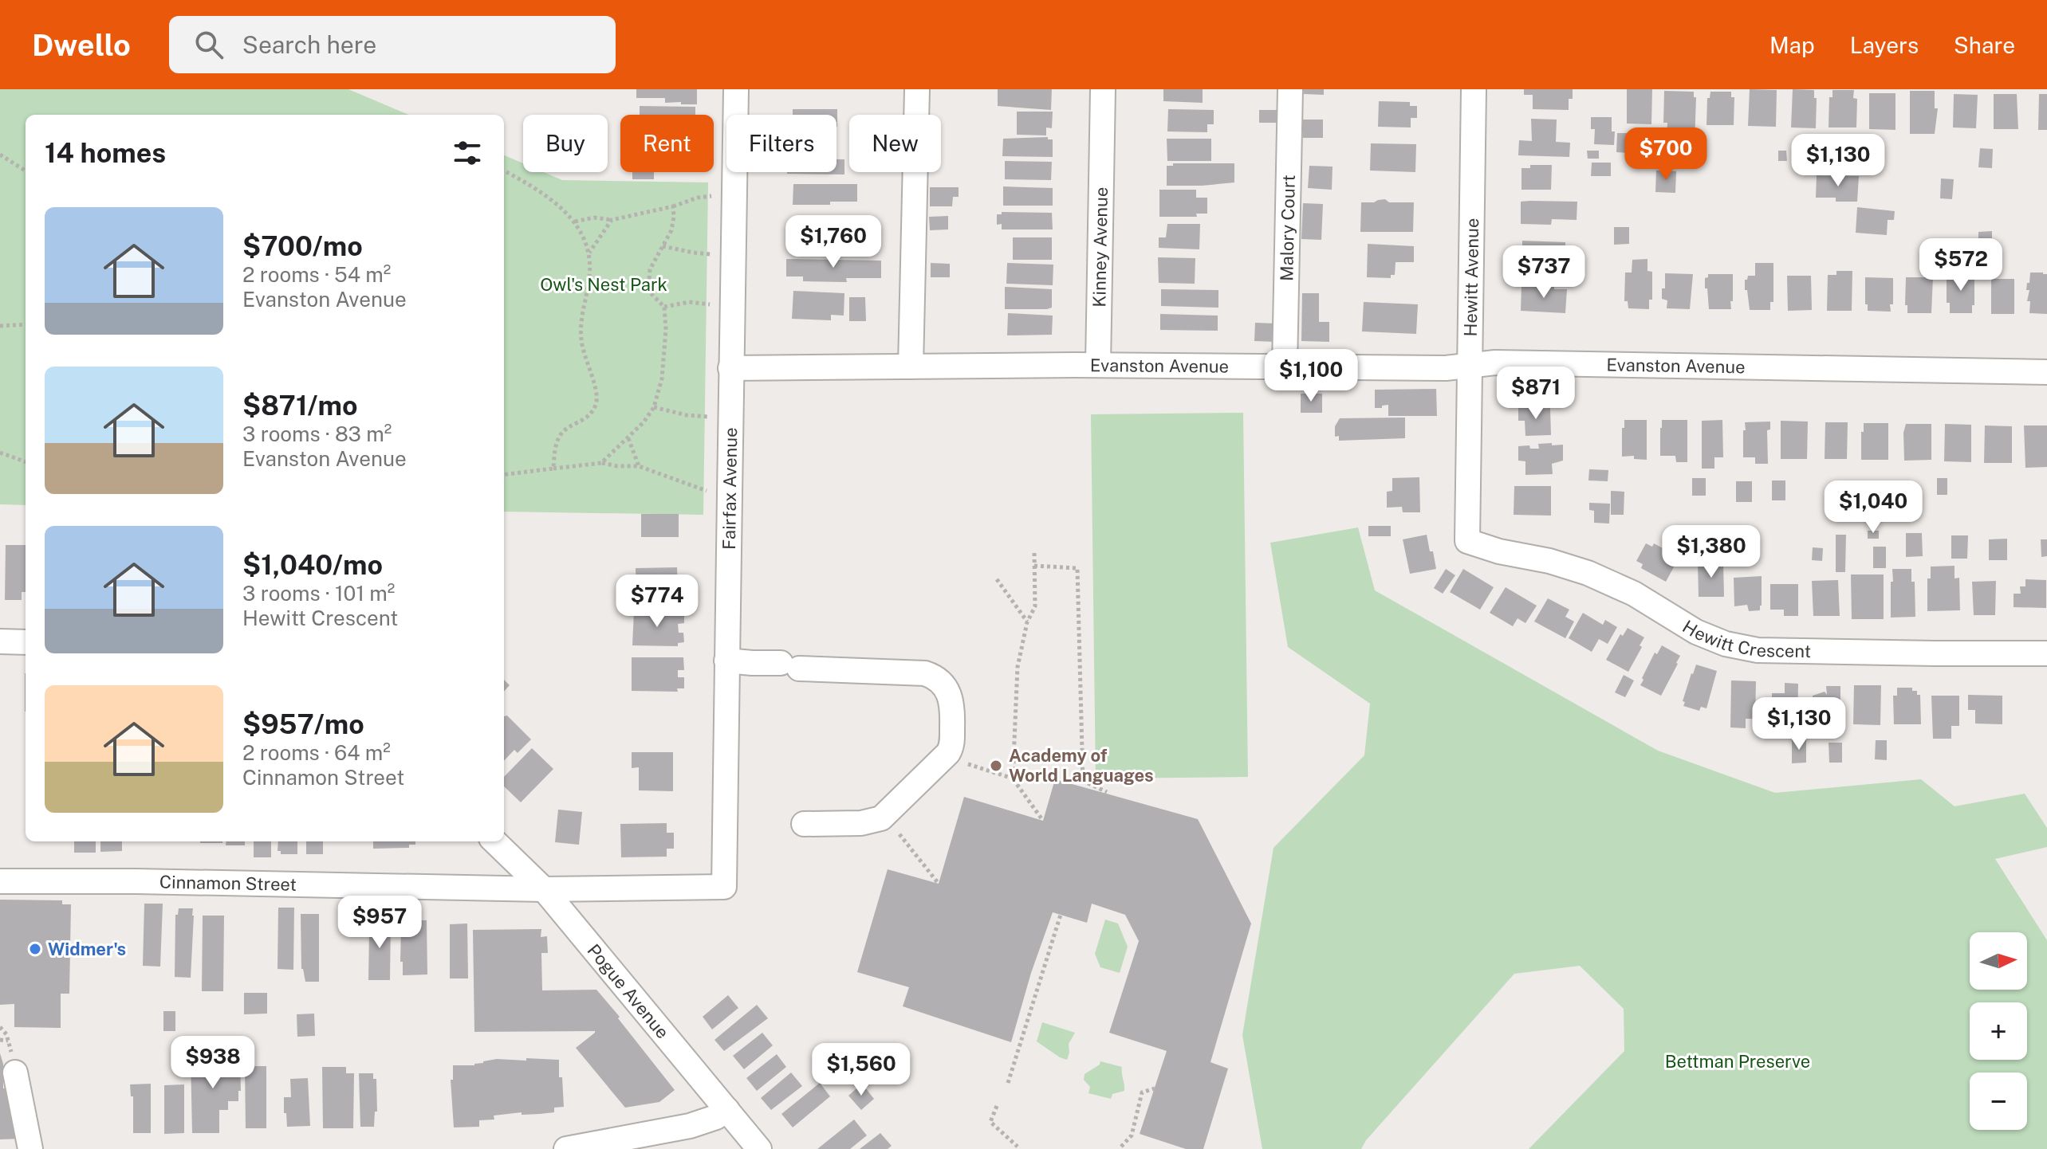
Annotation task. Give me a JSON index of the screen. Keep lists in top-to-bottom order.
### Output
{
  "streets": {
    "street": [
      "Malory Court",
      "Kinney Avenue",
      "Hewitt Avenue",
      "Evanston Avenue",
      "Fairfax Avenue",
      "Hewitt Crescent",
      "Cinnamon Street",
      "Pogue Avenue"
    ]
  },
  "crossings": [
    ["Malory Court", "Evanston Avenue"],
    ["Kinney Avenue", "Evanston Avenue"],
    ["Hewitt Avenue", "Evanston Avenue"],
    ["Hewitt Avenue", "Hewitt Crescent"],
    ["Evanston Avenue", "Fairfax Avenue"],
    ["Fairfax Avenue", "Cinnamon Street"],
    ["Cinnamon Street", "Pogue Avenue"]
  ],
  "parks": ["Owl's Nest Park", "Bettman Preserve"],
  "places": ["Academy of World Languages", "Widmer's"],
  "north": "right",
  "page": {
    "header": "Dwello",
    "search": "Search here",
    "nav": ["Map", "Layers", "Share"],
    "chip": [
      "Buy",
      "Rent",
      "Filters",
      "New"
    ],
    "heading": "14 homes",
    "price": [
      "$700",
      "$1,130",
      "$1,760",
      "$572",
      "$737",
      "$1,100",
      "$871",
      "$1,040",
      "$1,380",
      "$774",
      "$1,130",
      "$957",
      "$938",
      "$1,560"
    ],
    "list": [
      {
        "name": "$700/mo",
        "note": "2 rooms · 54 m² · Evanston Avenue"
      },
      {
        "name": "$871/mo",
        "note": "3 rooms · 83 m² · Evanston Avenue"
      },
      {
        "name": "$1,040/mo",
        "note": "3 rooms · 101 m² · Hewitt Crescent"
      },
      {
        "name": "$957/mo",
        "note": "2 rooms · 64 m² · Cinnamon Street"
      }
    ],
    "map_buttons": ["+", "−"]
  }
}
